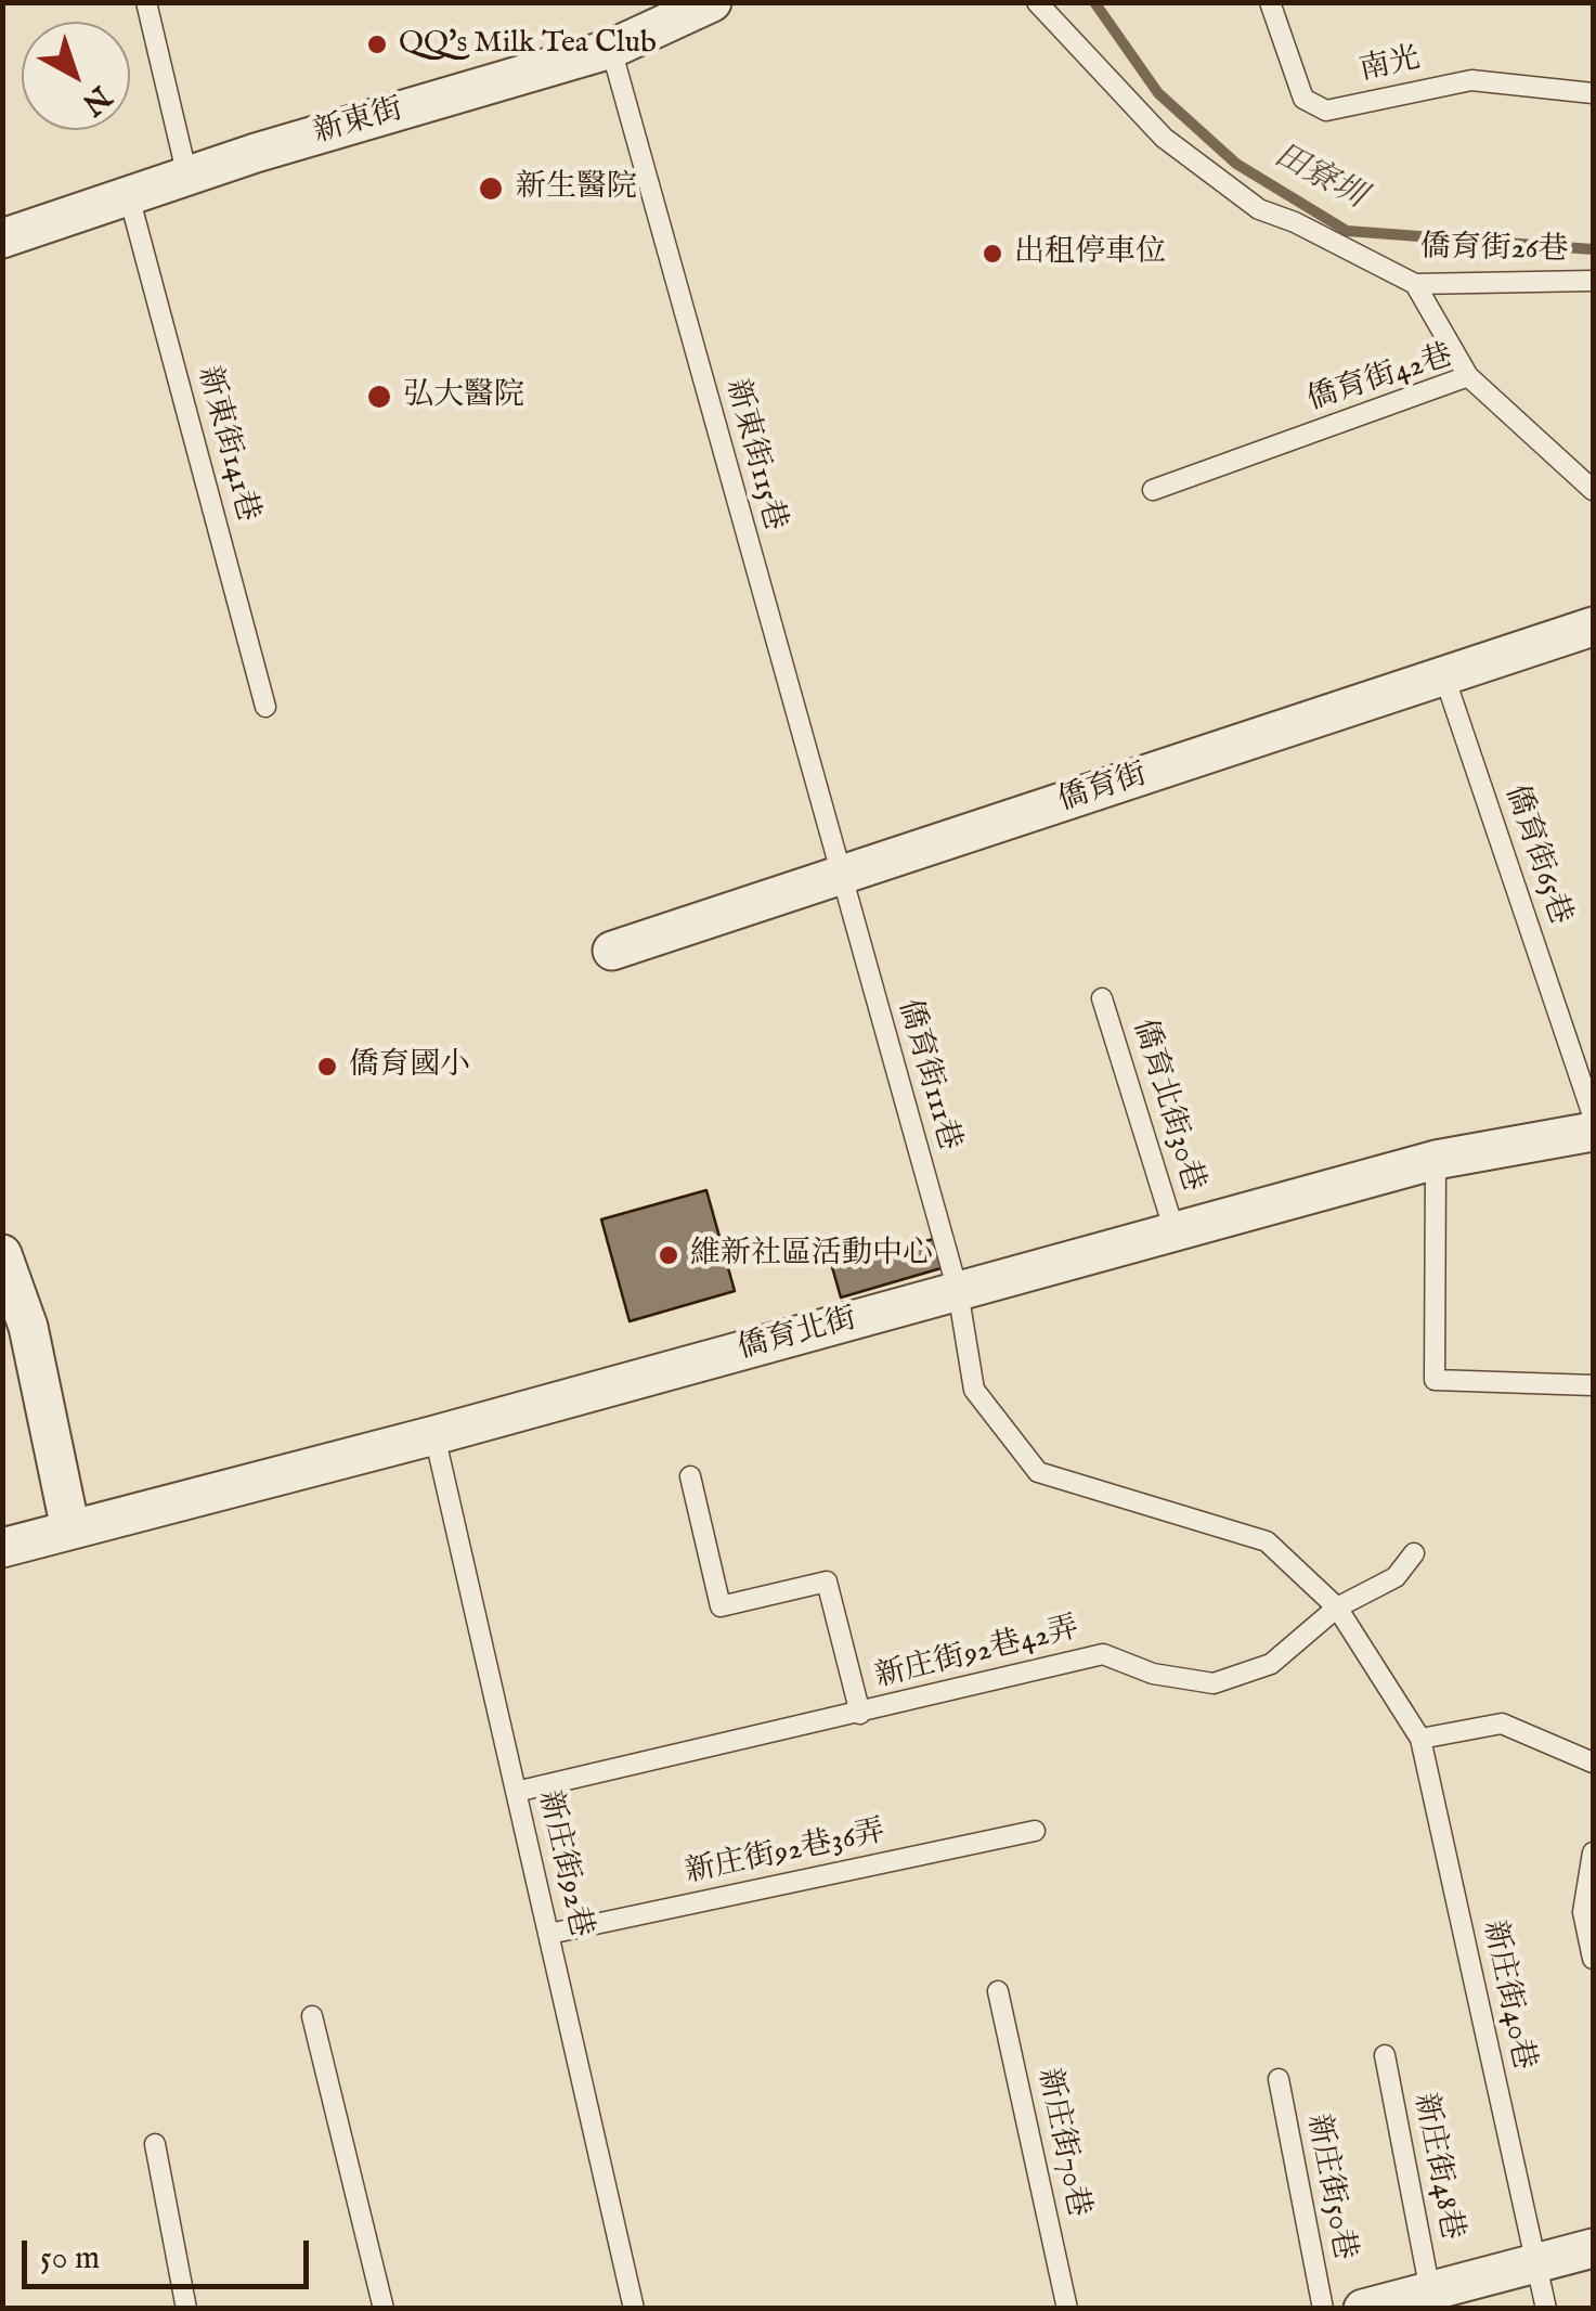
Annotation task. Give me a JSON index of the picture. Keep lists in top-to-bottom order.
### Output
{
  "streets": {
    "street": ["新東街", "僑育街", "僑育北街"],
    "lane": [
      "南光",
      "僑育街26巷",
      "僑育街42巷",
      "新東街141巷",
      "新東街115巷",
      "僑育街65巷",
      "僑育街111巷",
      "僑育北街30巷",
      "新庄街92巷42弄",
      "新庄街92巷36弄",
      "新庄街92巷",
      "新庄街40巷",
      "新庄街70巷",
      "新庄街48巷",
      "新庄街50巷"
    ]
  },
  "crossings": [
    ["新東街", "新東街141巷"],
    ["新東街", "新東街115巷"],
    ["新東街115巷", "僑育街"],
    ["新東街115巷", "僑育街111巷"],
    ["僑育街", "僑育街65巷"],
    ["僑育街", "僑育街111巷"],
    ["僑育街111巷", "僑育北街"],
    ["僑育街111巷", "新庄街92巷42弄"],
    ["僑育街111巷", "新庄街40巷"],
    ["僑育北街30巷", "僑育北街"],
    ["僑育北街", "新庄街92巷"],
    ["新庄街92巷42弄", "新庄街92巷"],
    ["新庄街92巷36弄", "新庄街92巷"]
  ],
  "water": ["田寮圳"],
  "places": [
    "QQ's Milk Tea Club",
    "新生醫院",
    "出租停車位",
    "弘大醫院",
    "僑育國小",
    "維新社區活動中心"
  ],
  "scale_bar": "50 m",
  "north": "bottom right"
}
